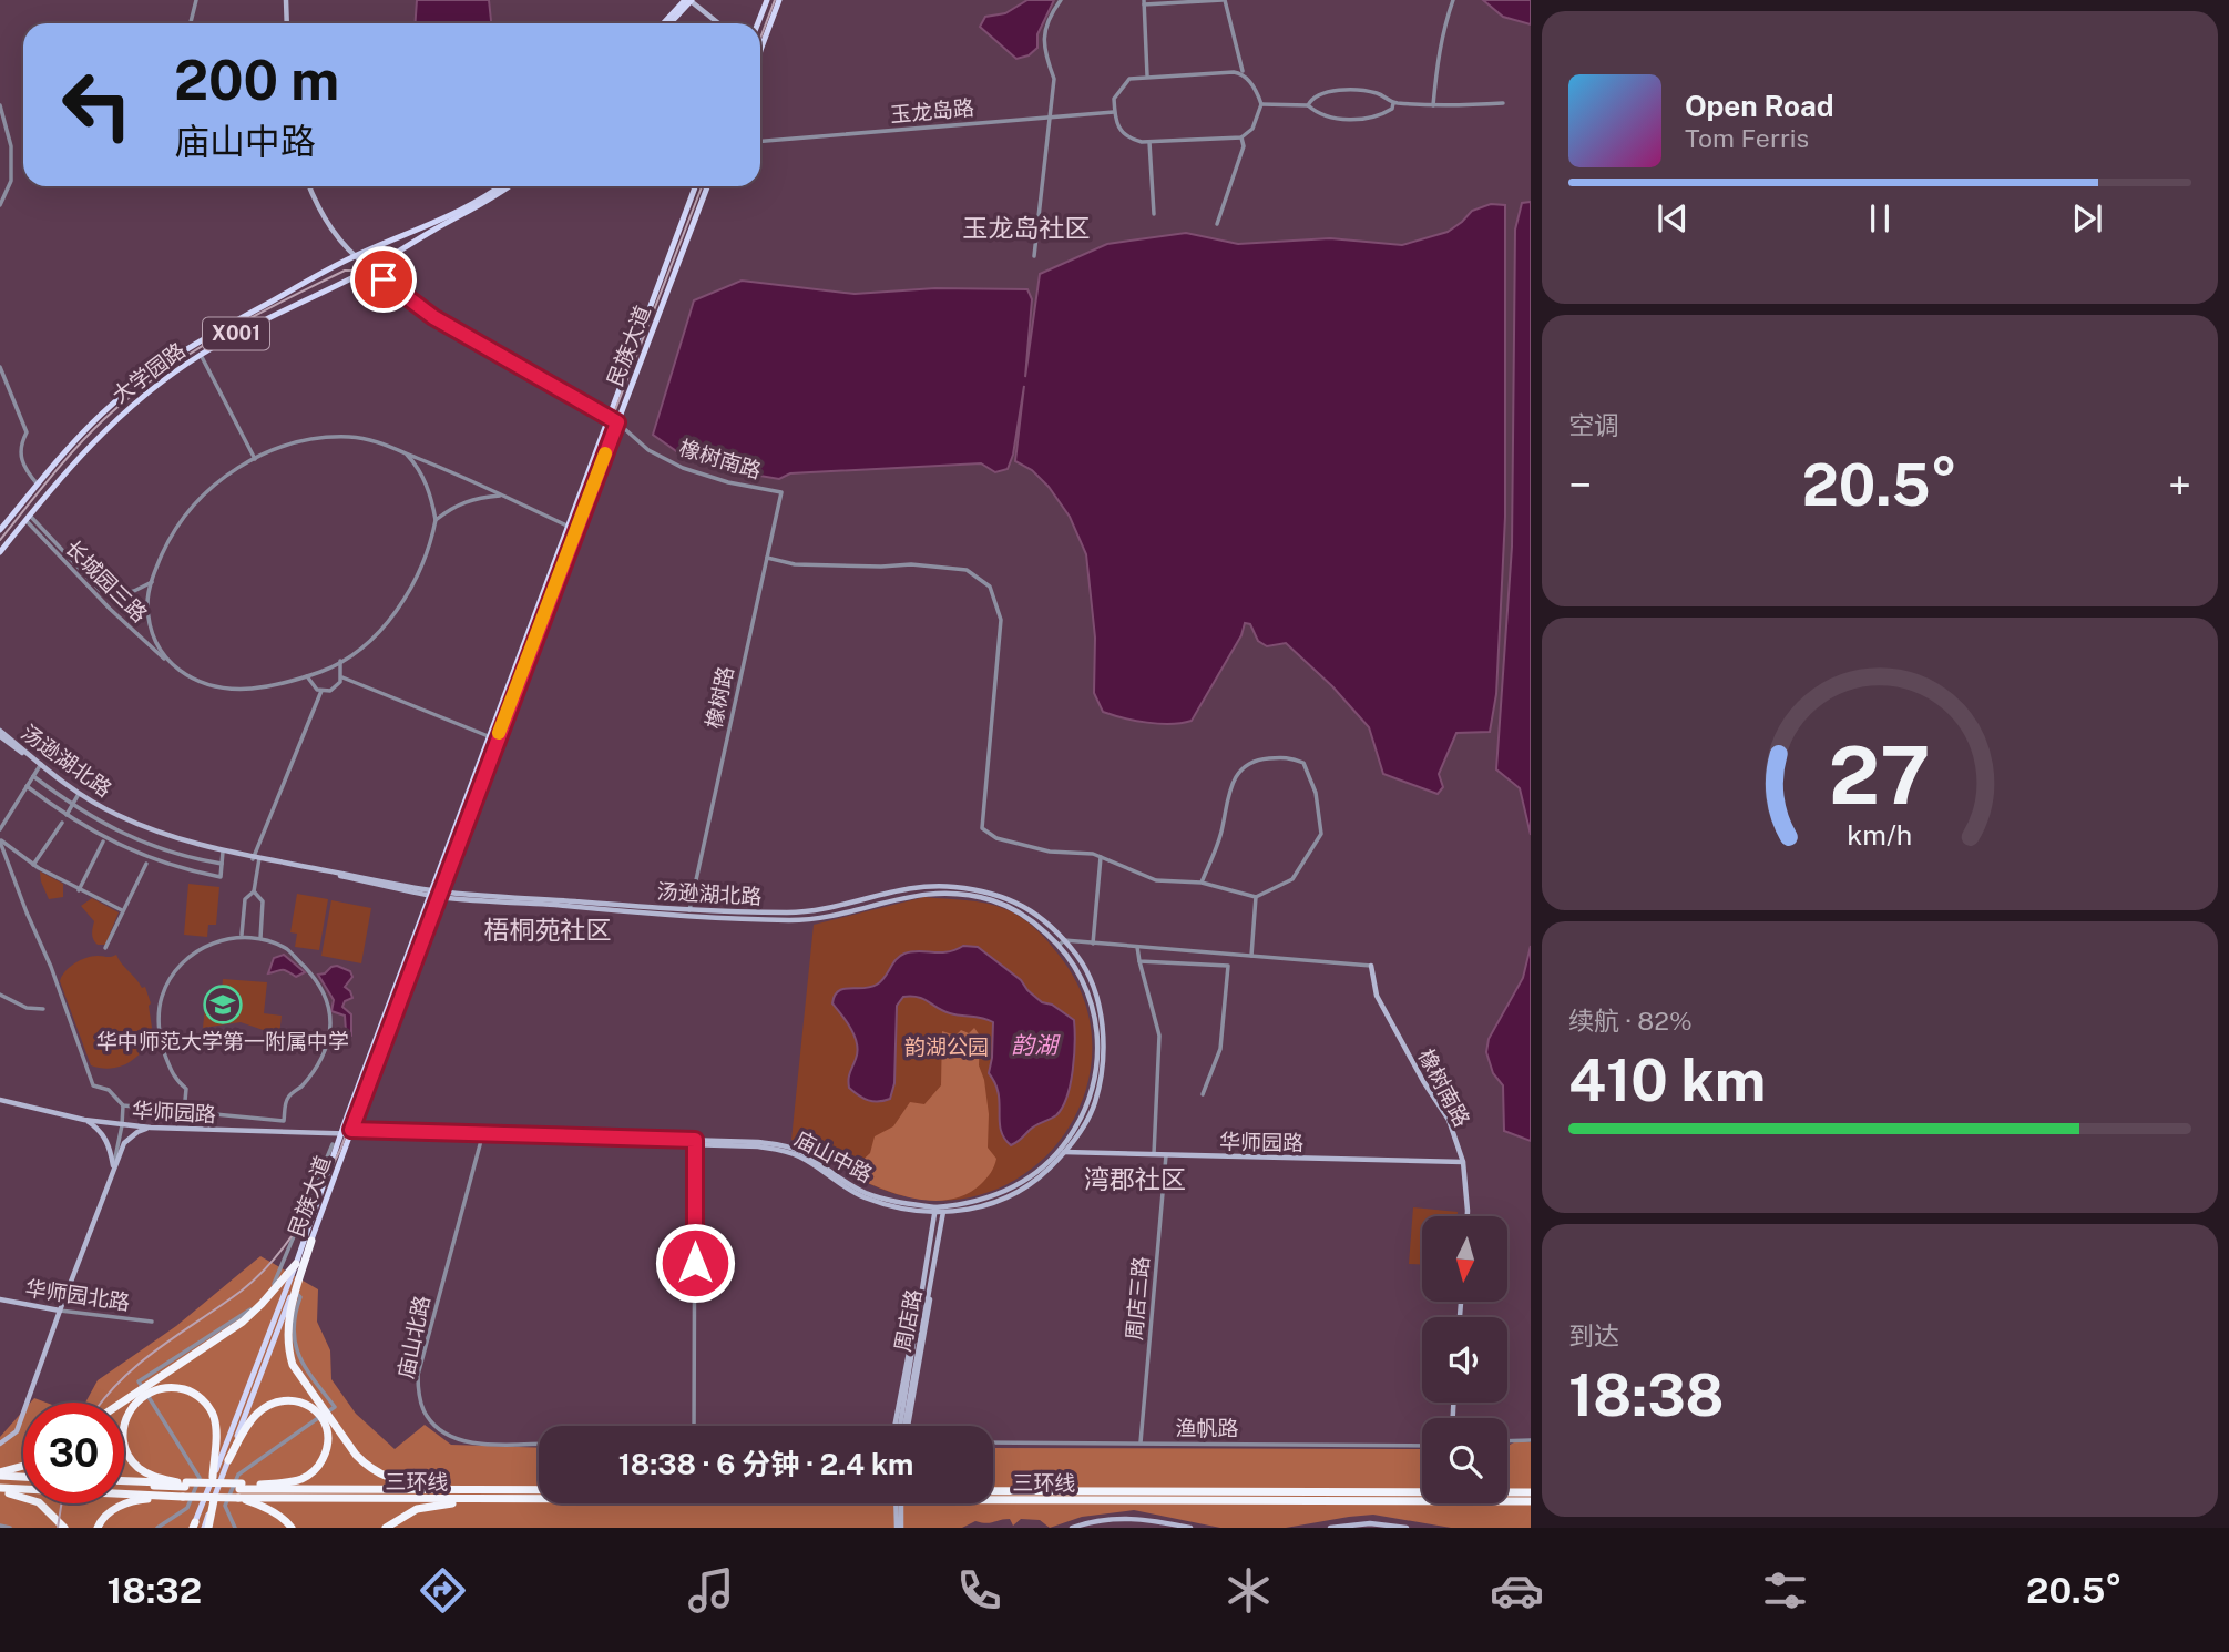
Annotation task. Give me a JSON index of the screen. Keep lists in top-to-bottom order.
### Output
{
  "streets": {
    "highway": ["三环线"],
    "main road": ["X001", "民族大道", "大学园路"],
    "street": [
      "玉龙岛路",
      "橡树南路",
      "长城园三路",
      "橡树路",
      "汤逊湖北路",
      "华师园路",
      "庙山中路",
      "华师园北路",
      "周店三路",
      "周店路",
      "庙山北路",
      "渔帆路"
    ]
  },
  "crossings": [
    ["民族大道", "橡树南路"],
    ["民族大道", "汤逊湖北路"],
    ["民族大道", "华师园路"],
    ["民族大道", "庙山中路"],
    ["大学园路", "橡树南路"],
    ["大学园路", "长城园三路"],
    ["橡树南路", "橡树路"],
    ["橡树南路", "华师园路"],
    ["橡树路", "汤逊湖北路"],
    ["汤逊湖北路", "华师园路"],
    ["汤逊湖北路", "庙山中路"],
    ["汤逊湖北路", "周店路"],
    ["华师园路", "庙山中路"],
    ["华师园路", "周店三路"],
    ["庙山中路", "周店路"],
    ["庙山中路", "庙山北路"],
    ["周店三路", "渔帆路"]
  ],
  "districts": ["玉龙岛社区", "梧桐苑社区", "湾郡社区"],
  "water": ["韵湖"],
  "parks": ["韵湖公园"],
  "places": {
    "school or university": ["华中师范大学第一附属中学"]
  },
  "north": "bottom",
  "page": {
    "turn": ["200 m", "庙山中路"],
    "song": ["Open Road", "Tom Ferris"],
    "tile": [
      "空调",
      ["续航 · 82%", "410 km"],
      ["到达", "18:38"]
    ],
    "heat": ["−", "20.5°", "+"],
    "limit": "30",
    "trip": "18:38 · 6 分钟 · 2.4 km",
    "tabs": ["18:32", "20.5°"],
    "gauge": ["27", "km/h"]
  }
}
